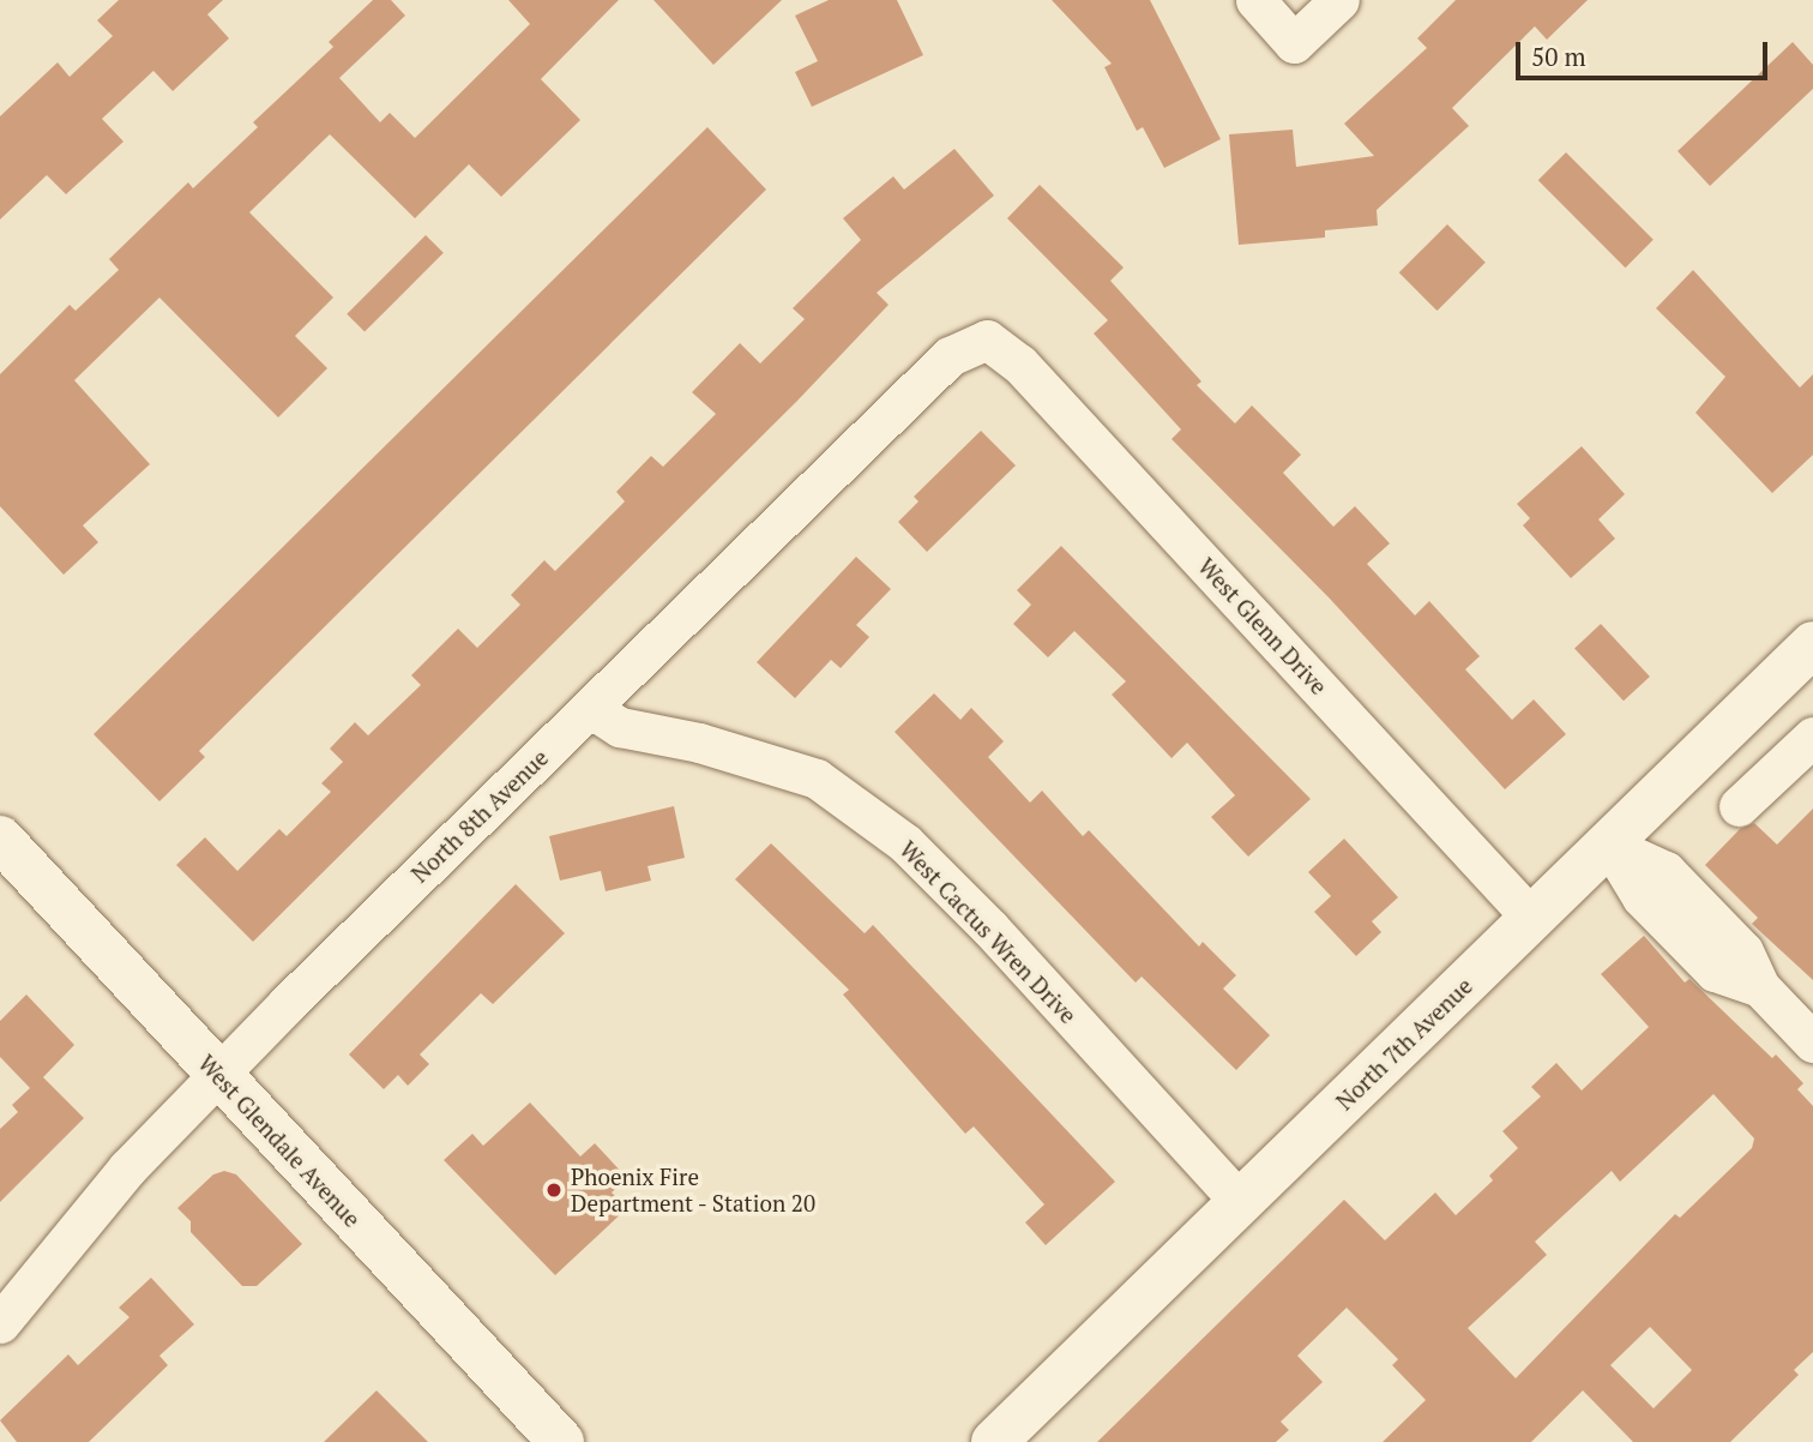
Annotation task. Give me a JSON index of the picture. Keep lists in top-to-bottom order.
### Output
{
  "streets": {
    "main road": ["North 7th Avenue", "West Glendale Avenue"],
    "street": ["West Glenn Drive", "North 8th Avenue", "West Cactus Wren Drive"]
  },
  "crossings": [
    ["West Glenn Drive", "North 8th Avenue"],
    ["West Glenn Drive", "North 7th Avenue"],
    ["North 8th Avenue", "West Cactus Wren Drive"],
    ["North 8th Avenue", "West Glendale Avenue"],
    ["West Cactus Wren Drive", "North 7th Avenue"]
  ],
  "places": ["Phoenix Fire Department - Station 20"],
  "scale_bar": "50 m"
}
